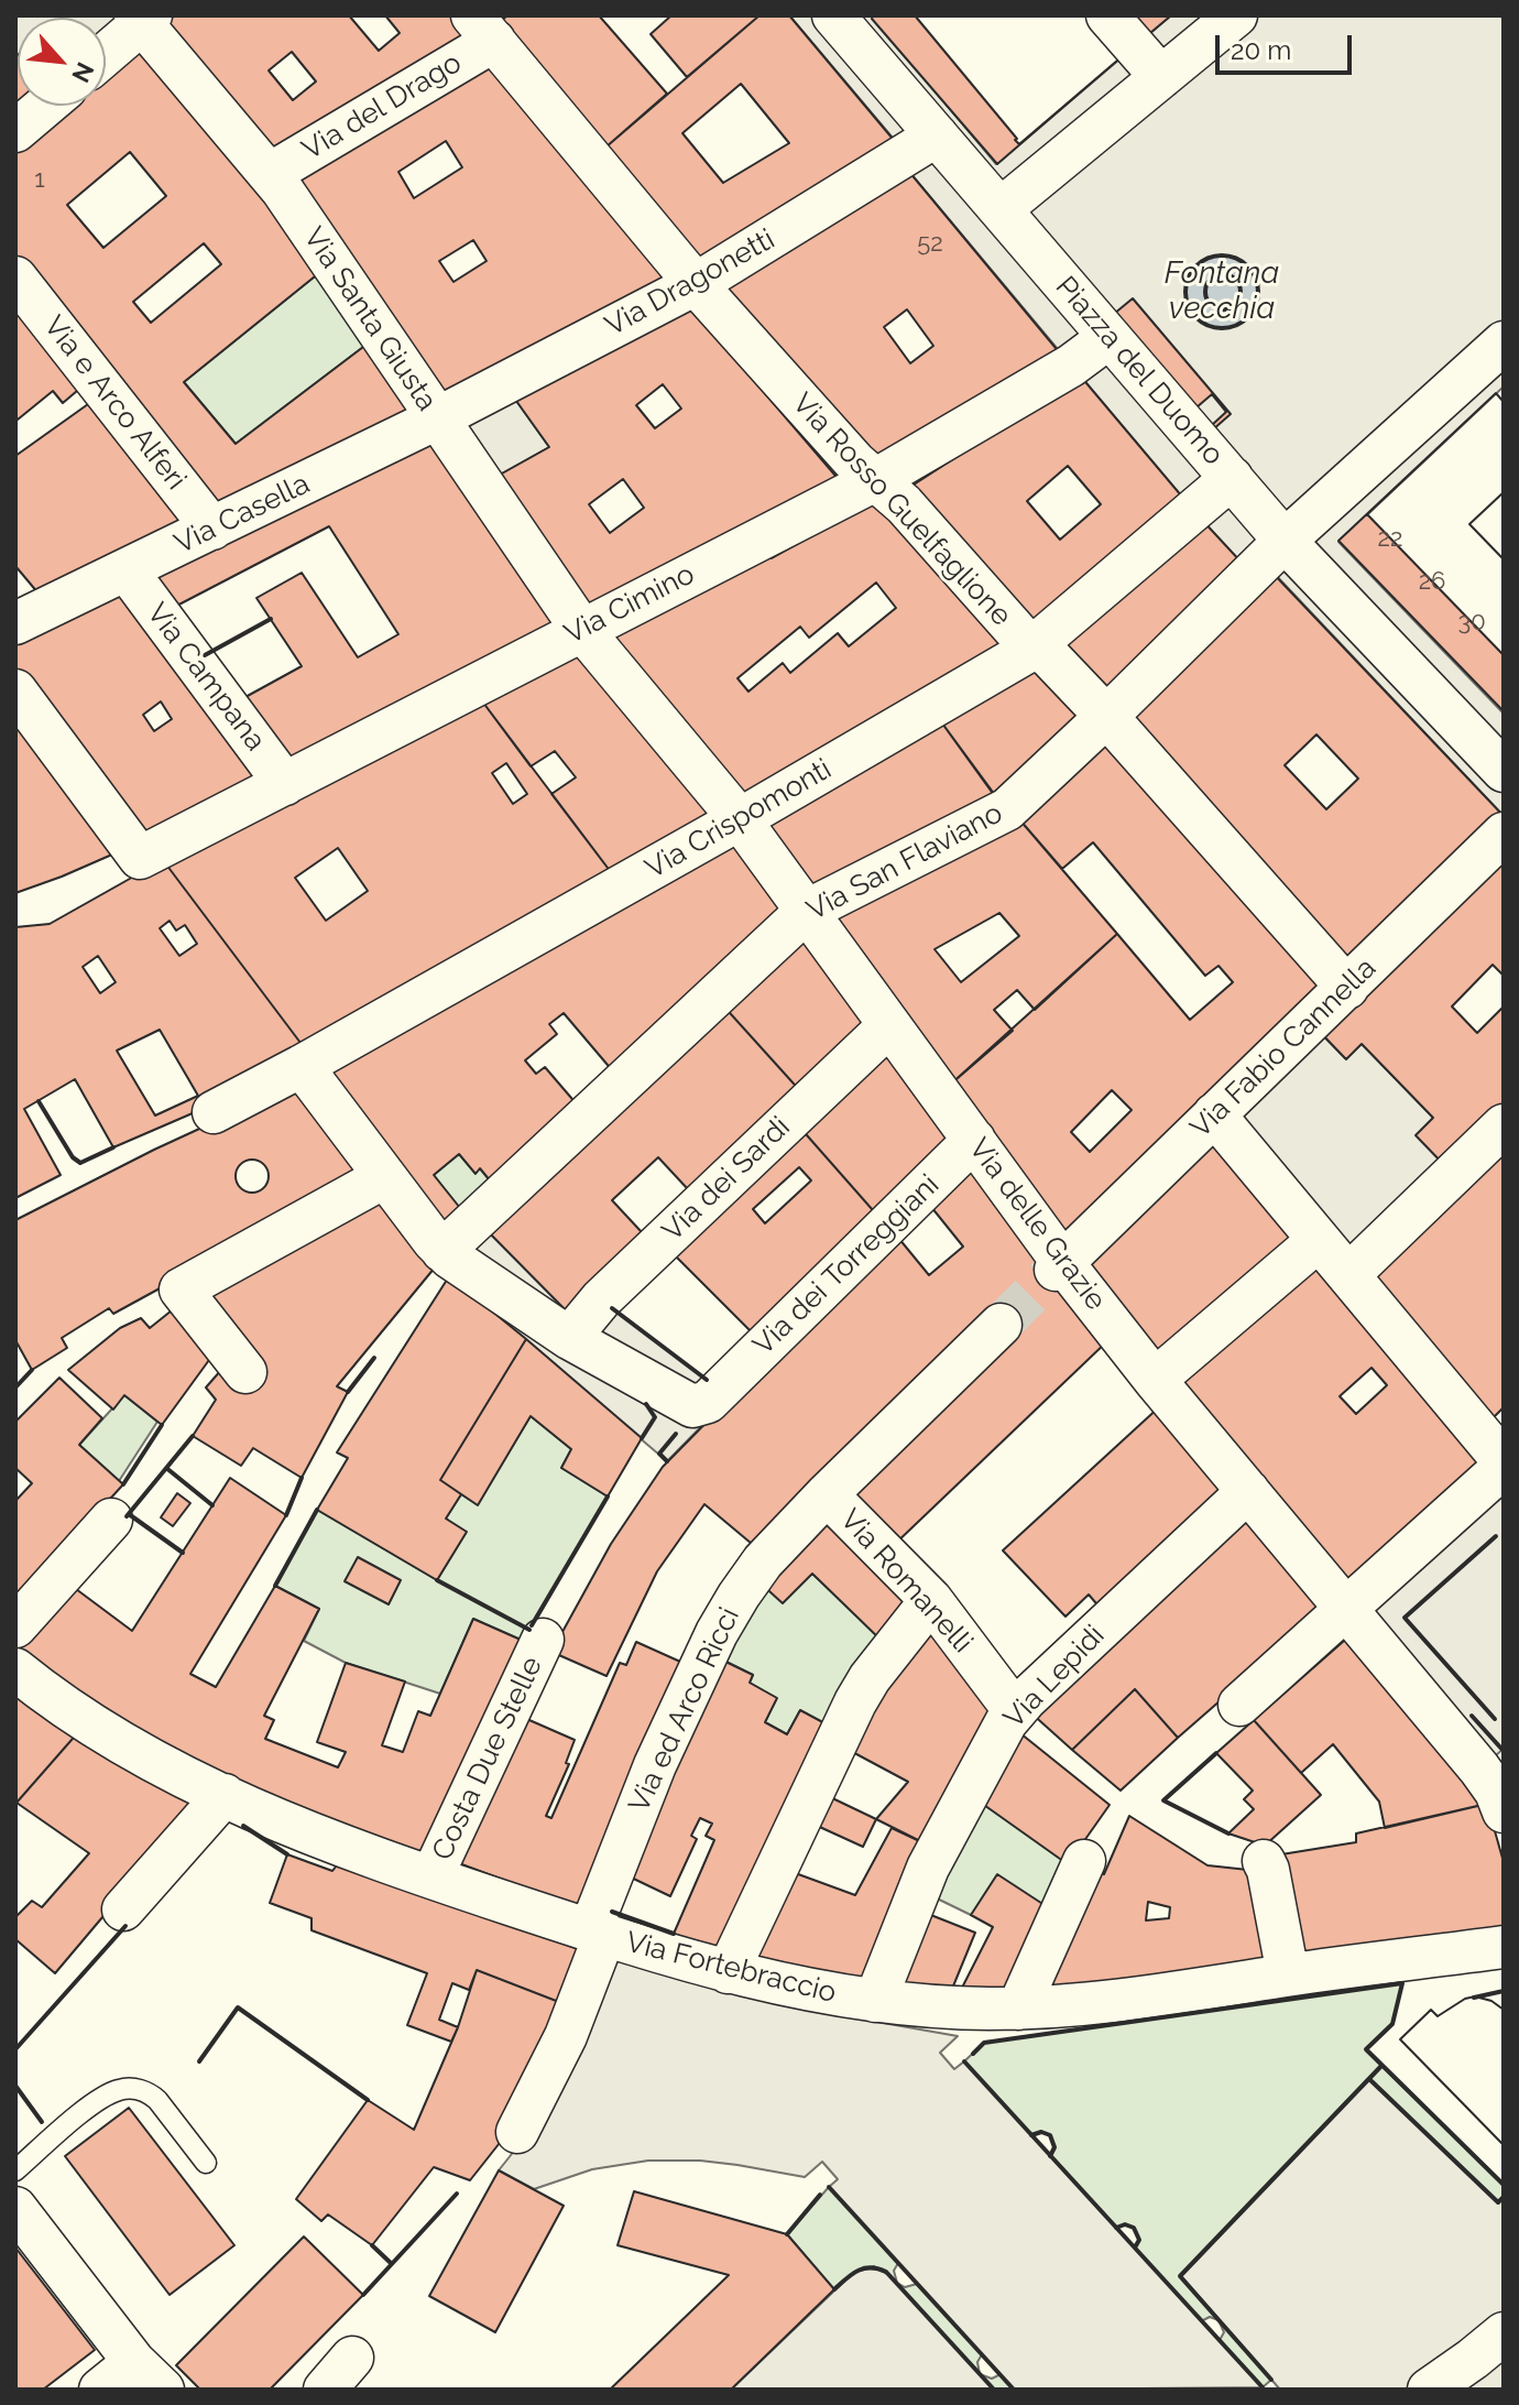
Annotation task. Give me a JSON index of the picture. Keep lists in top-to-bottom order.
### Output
{
  "streets": {
    "street": [
      "Via del Drago",
      "Via Dragonetti",
      "Via Santa Giusta",
      "Piazza del Duomo",
      "Via e Arco Alferi",
      "Via Rosso Guelfaglione",
      "Via Casella",
      "Via Cimino",
      "Via Campana",
      "Via Crispomonti",
      "Via San Flaviano",
      "Via Fabio Cannella",
      "Via dei Sardi",
      "Via delle Grazie",
      "Via dei Torreggiani",
      "Via Romanelli",
      "Via Lepidi",
      "Via ed Arco Ricci",
      "Costa Due Stelle",
      "Via Fortebraccio"
    ]
  },
  "crossings": [
    ["Via del Drago", "Via Santa Giusta"],
    ["Via del Drago", "Via Rosso Guelfaglione"],
    ["Via Dragonetti", "Via Santa Giusta"],
    ["Via Dragonetti", "Piazza del Duomo"],
    ["Via Dragonetti", "Via Rosso Guelfaglione"],
    ["Via Dragonetti", "Via Casella"],
    ["Via Santa Giusta", "Via Casella"],
    ["Via Santa Giusta", "Via Cimino"],
    ["Via Santa Giusta", "Via delle Grazie"],
    ["Piazza del Duomo", "Via Cimino"],
    ["Piazza del Duomo", "Via Crispomonti"],
    ["Piazza del Duomo", "Via San Flaviano"],
    ["Via e Arco Alferi", "Via Casella"],
    ["Via Rosso Guelfaglione", "Via Cimino"],
    ["Via Rosso Guelfaglione", "Via Crispomonti"],
    ["Via Rosso Guelfaglione", "Via San Flaviano"],
    ["Via Rosso Guelfaglione", "Via Fabio Cannella"],
    ["Via Casella", "Via Campana"],
    ["Via Cimino", "Via Campana"],
    ["Via Cimino", "Via delle Grazie"],
    ["Via Crispomonti", "Via delle Grazie"],
    ["Via San Flaviano", "Via delle Grazie"],
    ["Via Fabio Cannella", "Via delle Grazie"],
    ["Via dei Sardi", "Via delle Grazie"],
    ["Via dei Sardi", "Via dei Torreggiani"],
    ["Via delle Grazie", "Via dei Torreggiani"],
    ["Via delle Grazie", "Via Lepidi"],
    ["Via Romanelli", "Via Lepidi"],
    ["Via Romanelli", "Via ed Arco Ricci"],
    ["Via Lepidi", "Via Fortebraccio"],
    ["Via ed Arco Ricci", "Via Fortebraccio"],
    ["Costa Due Stelle", "Via Fortebraccio"]
  ],
  "water": ["Fontana vecchia"],
  "house_numbers": [
    "1",
    "52",
    "22",
    "26",
    "30"
  ],
  "scale_bar": "20 m",
  "north": "bottom right"
}
